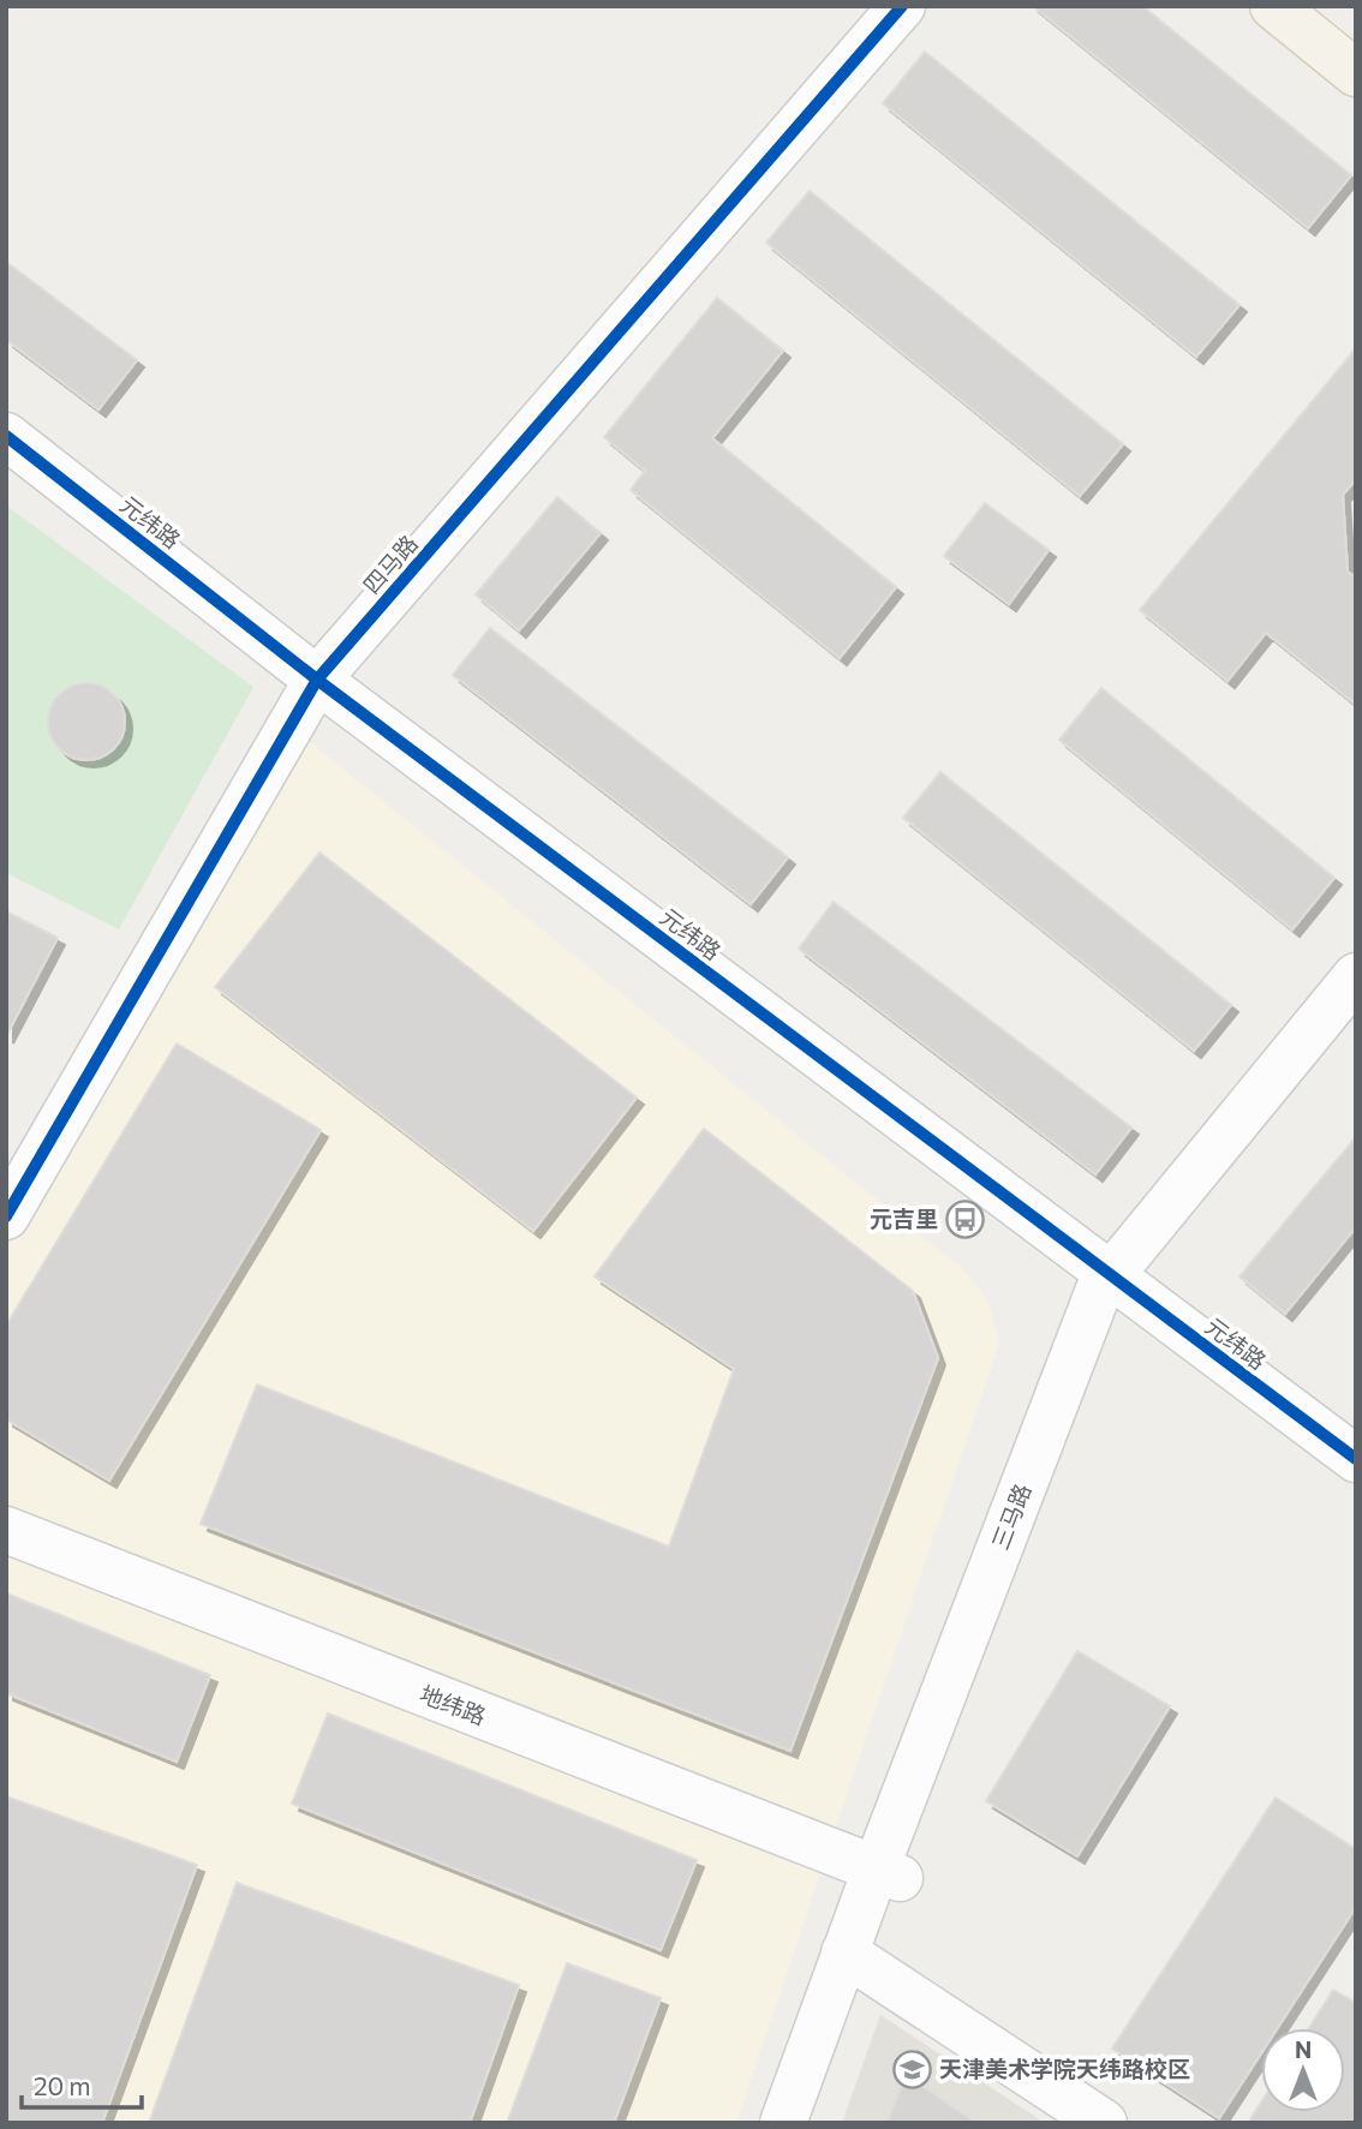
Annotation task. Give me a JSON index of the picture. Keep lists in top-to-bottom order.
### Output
{
  "streets": {
    "street": [
      "元纬路",
      "四马路",
      "三马路",
      "地纬路"
    ]
  },
  "crossings": [
    ["元纬路", "四马路"],
    ["元纬路", "三马路"],
    ["三马路", "地纬路"]
  ],
  "places": {
    "bus stop": ["元吉里"],
    "school or university": ["天津美术学院天纬路校区"]
  },
  "scale_bar": "20 m",
  "north": "top"
}
